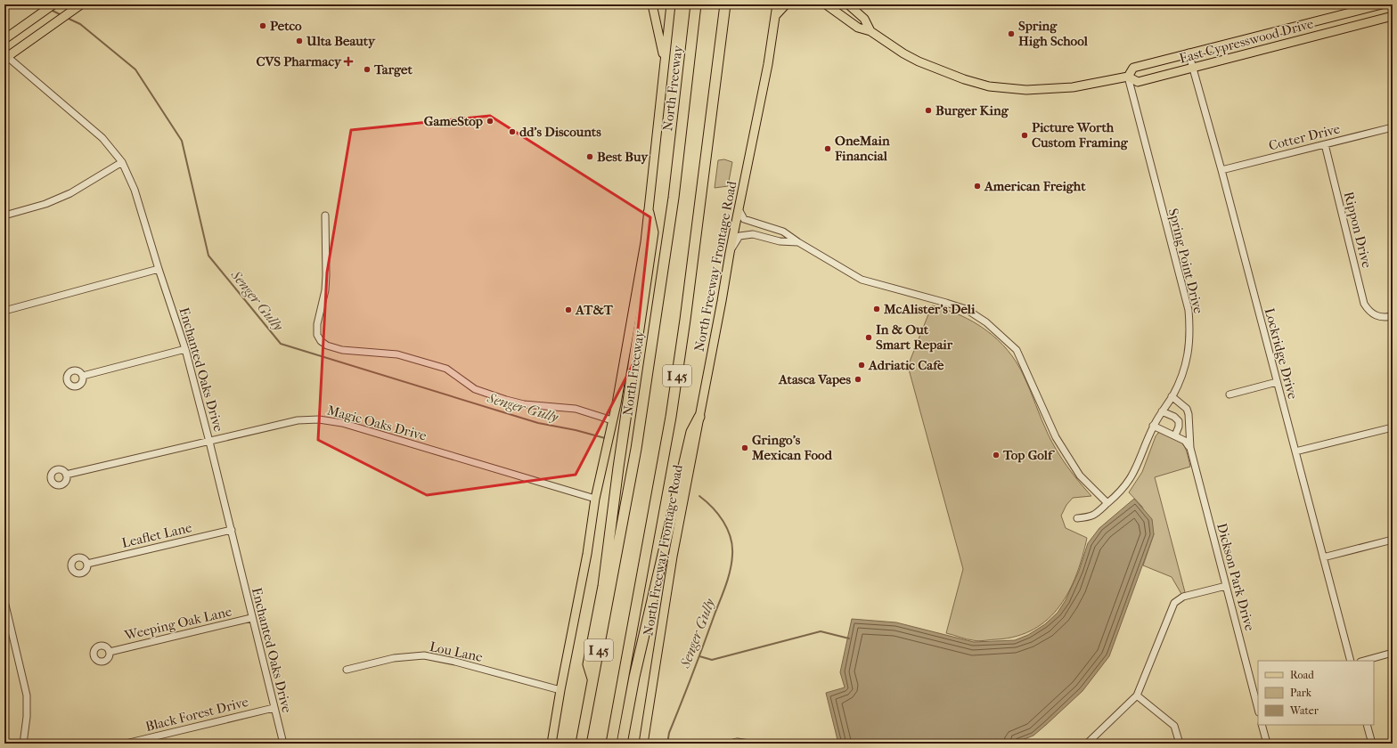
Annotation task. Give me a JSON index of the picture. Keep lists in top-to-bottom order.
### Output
{
  "streets": {
    "highway": ["North Freeway", "I 45"],
    "main road": ["East Cypresswood Drive", "North Freeway Frontage Road"],
    "street": [
      "Cotter Drive",
      "Rippon Drive",
      "Spring Point Drive",
      "Lockridge Drive",
      "Enchanted Oaks Drive",
      "Magic Oaks Drive",
      "Leaflet Lane",
      "Dickson Park Drive",
      "Weeping Oak Lane",
      "Lou Lane",
      "Black Forest Drive"
    ]
  },
  "crossings": [
    ["East Cypresswood Drive", "Spring Point Drive"],
    ["East Cypresswood Drive", "Lockridge Drive"],
    ["Cotter Drive", "Rippon Drive"],
    ["Cotter Drive", "Lockridge Drive"],
    ["Spring Point Drive", "Dickson Park Drive"],
    ["Enchanted Oaks Drive", "Magic Oaks Drive"],
    ["Enchanted Oaks Drive", "Leaflet Lane"],
    ["Enchanted Oaks Drive", "Weeping Oak Lane"],
    ["Enchanted Oaks Drive", "Black Forest Drive"]
  ],
  "water": ["Senger Gully"],
  "places": {
    "other": [
      "Petco",
      "Spring High School",
      "Ulta Beauty",
      "Target",
      "Burger King",
      "GameStop",
      "dd's Discounts",
      "Picture Worth Custom Framing",
      "OneMain Financial",
      "Best Buy",
      "American Freight",
      "McAlister's Deli",
      "AT&T",
      "In & Out Smart Repair",
      "Adriatic Cafe",
      "Atasca Vapes",
      "Gringo's Mexican Food",
      "Top Golf"
    ],
    "health": ["CVS Pharmacy"]
  },
  "legend": ["Road", "Park", "Water"]
}
